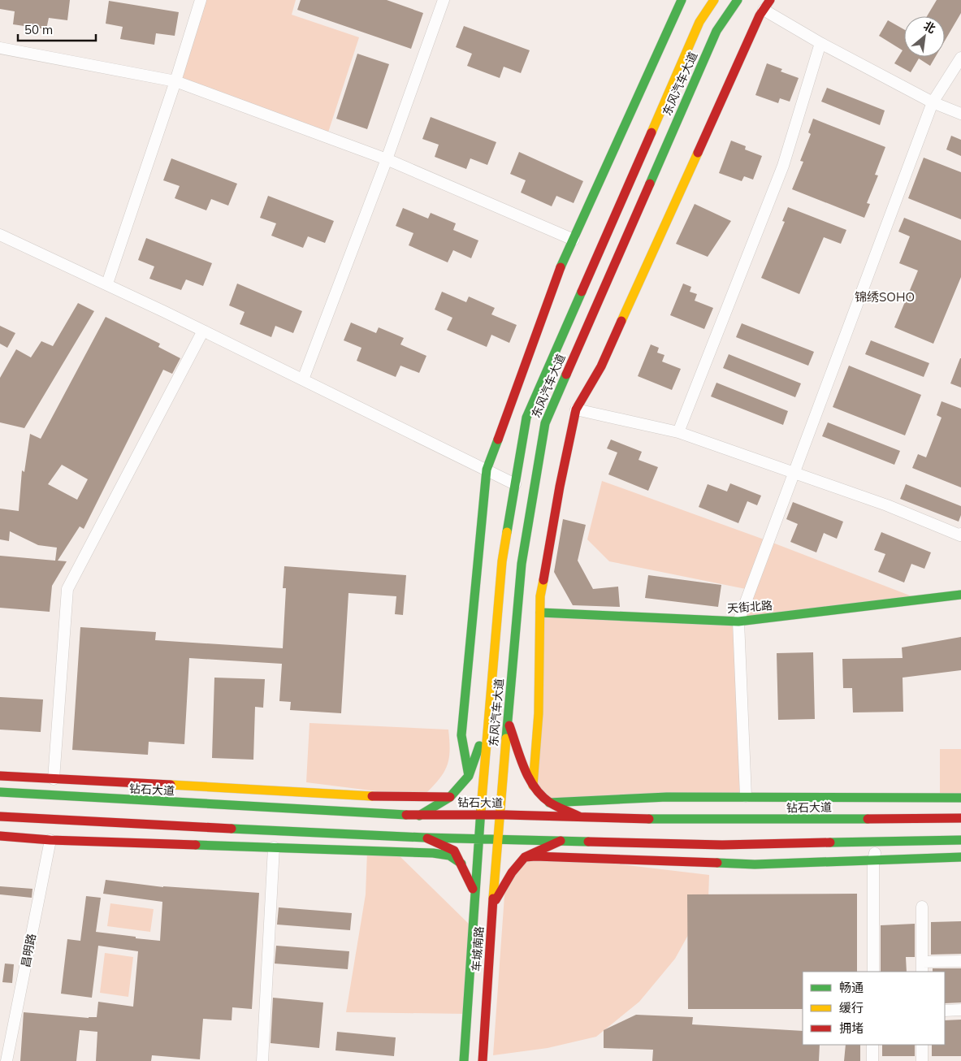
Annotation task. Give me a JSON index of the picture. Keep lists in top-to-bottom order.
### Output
{
  "streets": {
    "main road": [
      "东风汽车大道",
      "天街北路",
      "钻石大道",
      "车城南路"
    ],
    "street": ["昌明路"]
  },
  "crossings": [
    ["东风汽车大道", "钻石大道"],
    ["东风汽车大道", "车城南路"]
  ],
  "districts": ["锦绣SOHO"],
  "legend": ["畅通", "缓行", "拥堵"],
  "scale_bar": "50 m",
  "north": "top right"
}
